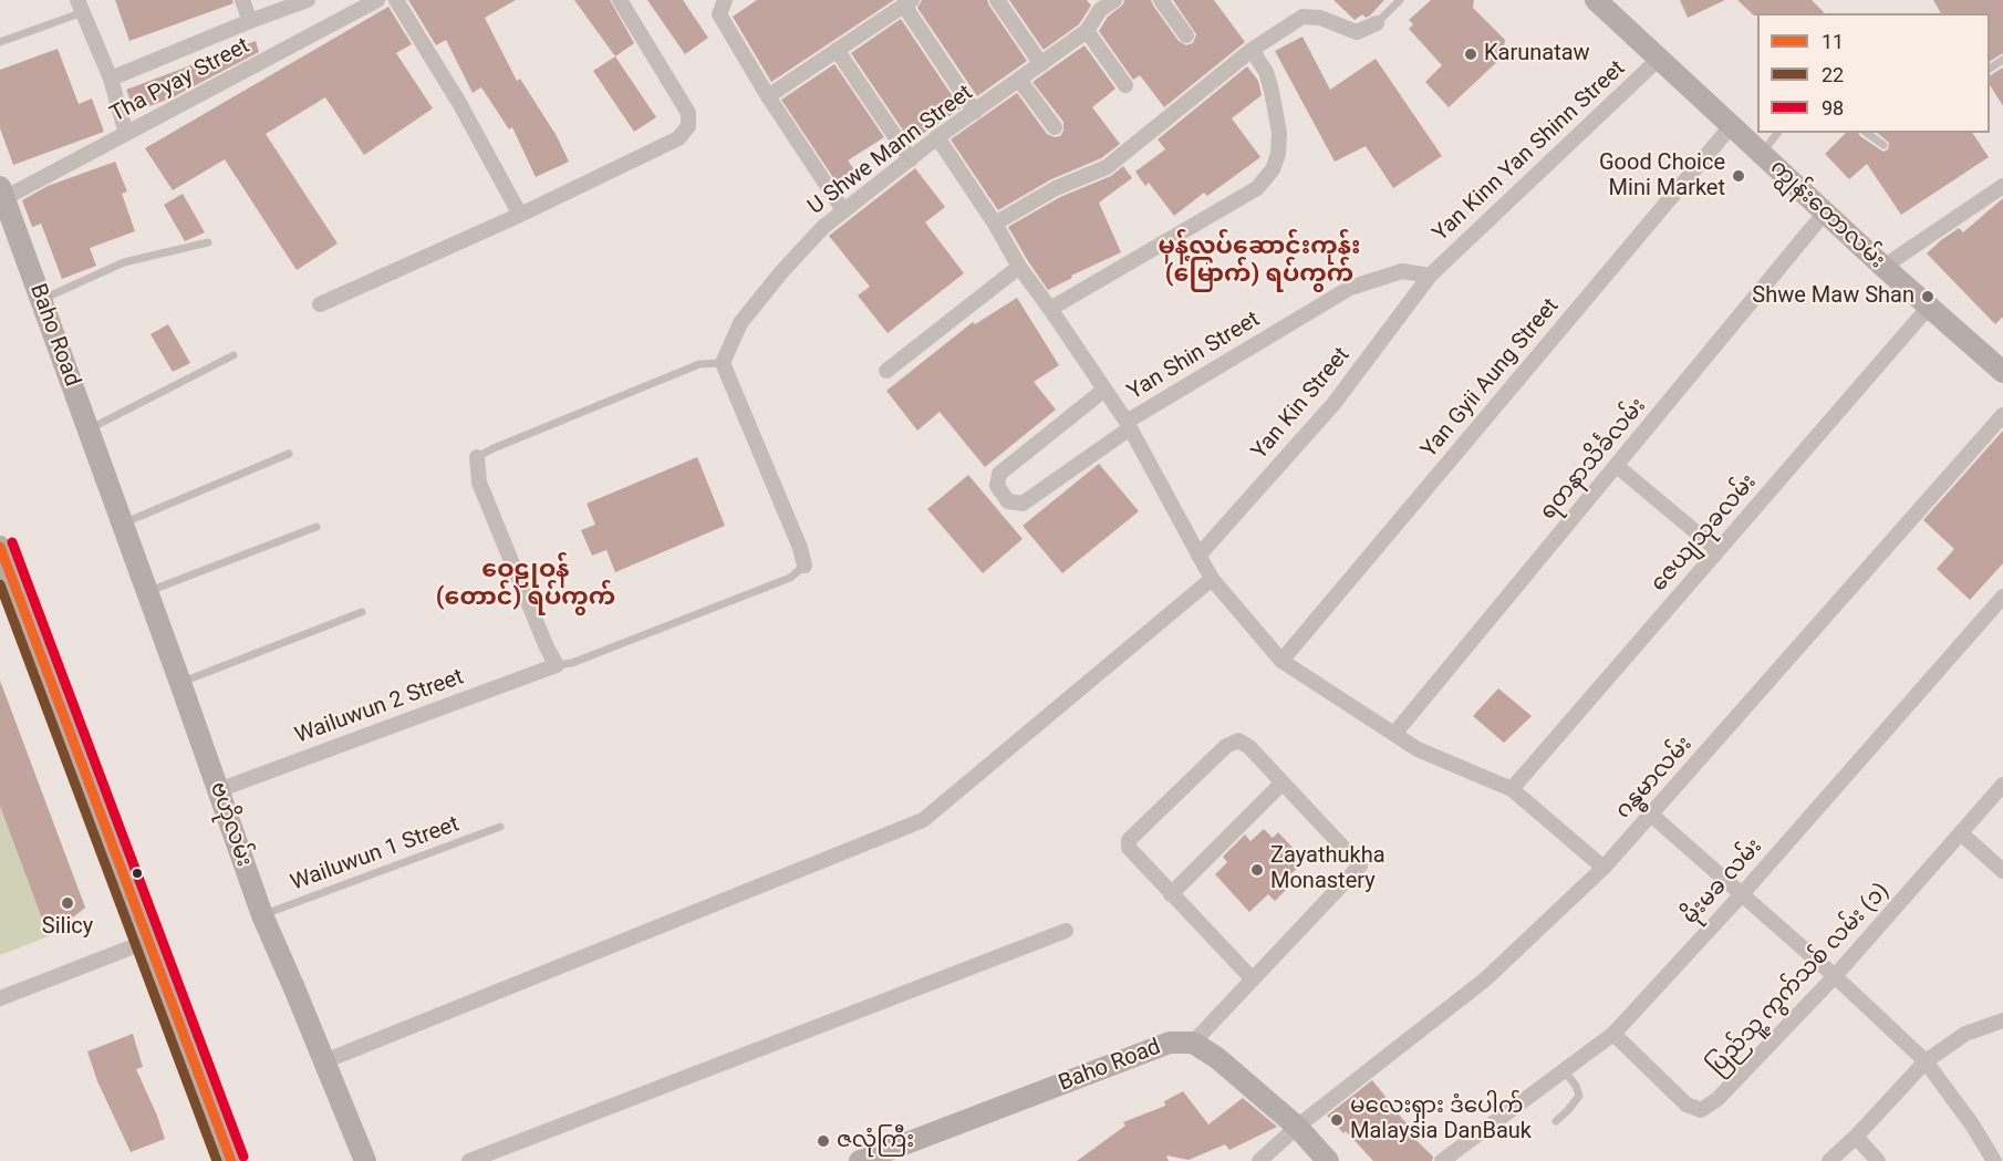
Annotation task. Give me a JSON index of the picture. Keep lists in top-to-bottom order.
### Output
{
  "streets": {
    "main road": ["ကျွန်းတောလမ်း", "Baho Road", "ဗဟိုလမ်း"],
    "street": [
      "Tha Pyay Street",
      "U Shwe Mann Street",
      "Yan Kinn Yan Shinn Street",
      "Yan Shin Street",
      "Yan Gyii Aung Street",
      "Yan Kin Street",
      "ရတနာသိင်္ခလမ်း",
      "ဇေယျသုခလမ်း",
      "Wailuwun 2 Street",
      "ဂန္ဓမာလမ်း",
      "မိုးမခ လမ်း",
      "ပြည်သူ့ ကွက်သစ် လမ်း (၁)"
    ],
    "lane": ["Wailuwun 1 Street"]
  },
  "crossings": [
    ["Tha Pyay Street", "Baho Road"],
    ["Yan Kinn Yan Shinn Street", "ကျွန်းတောလမ်း"],
    ["Yan Kinn Yan Shinn Street", "Yan Shin Street"],
    ["Yan Kinn Yan Shinn Street", "Yan Kin Street"],
    ["ကျွန်းတောလမ်း", "Yan Gyii Aung Street"],
    ["ကျွန်းတောလမ်း", "ရတနာသိင်္ခလမ်း"],
    ["ကျွန်းတောလမ်း", "ဇေယျသုခလမ်း"],
    ["Baho Road", "ဗဟိုလမ်း"],
    ["Yan Shin Street", "Yan Kin Street"],
    ["Wailuwun 2 Street", "ဗဟိုလမ်း"],
    ["ဗဟိုလမ်း", "Wailuwun 1 Street"],
    ["မိုးမခ လမ်း", "ပြည်သူ့ ကွက်သစ် လမ်း (၁)"]
  ],
  "districts": ["မုန့်လုပ်ဆောင်းကုန်း (မြောက်) ရပ်ကွက်", "ဝေဠုဝန် (တောင်) ရပ်ကွက်"],
  "places": [
    "Karunataw",
    "Good Choice Mini Market",
    "Shwe Maw Shan",
    "Zayathukha Monastery",
    "Silicy",
    "မလေးရှား ဒံပေါက် Malaysia DanBauk",
    "ဇလုံကြီး"
  ],
  "lines": ["transit line 98", "transit line 11", "transit line 22"],
  "legend": ["11", "22", "98"]
}
